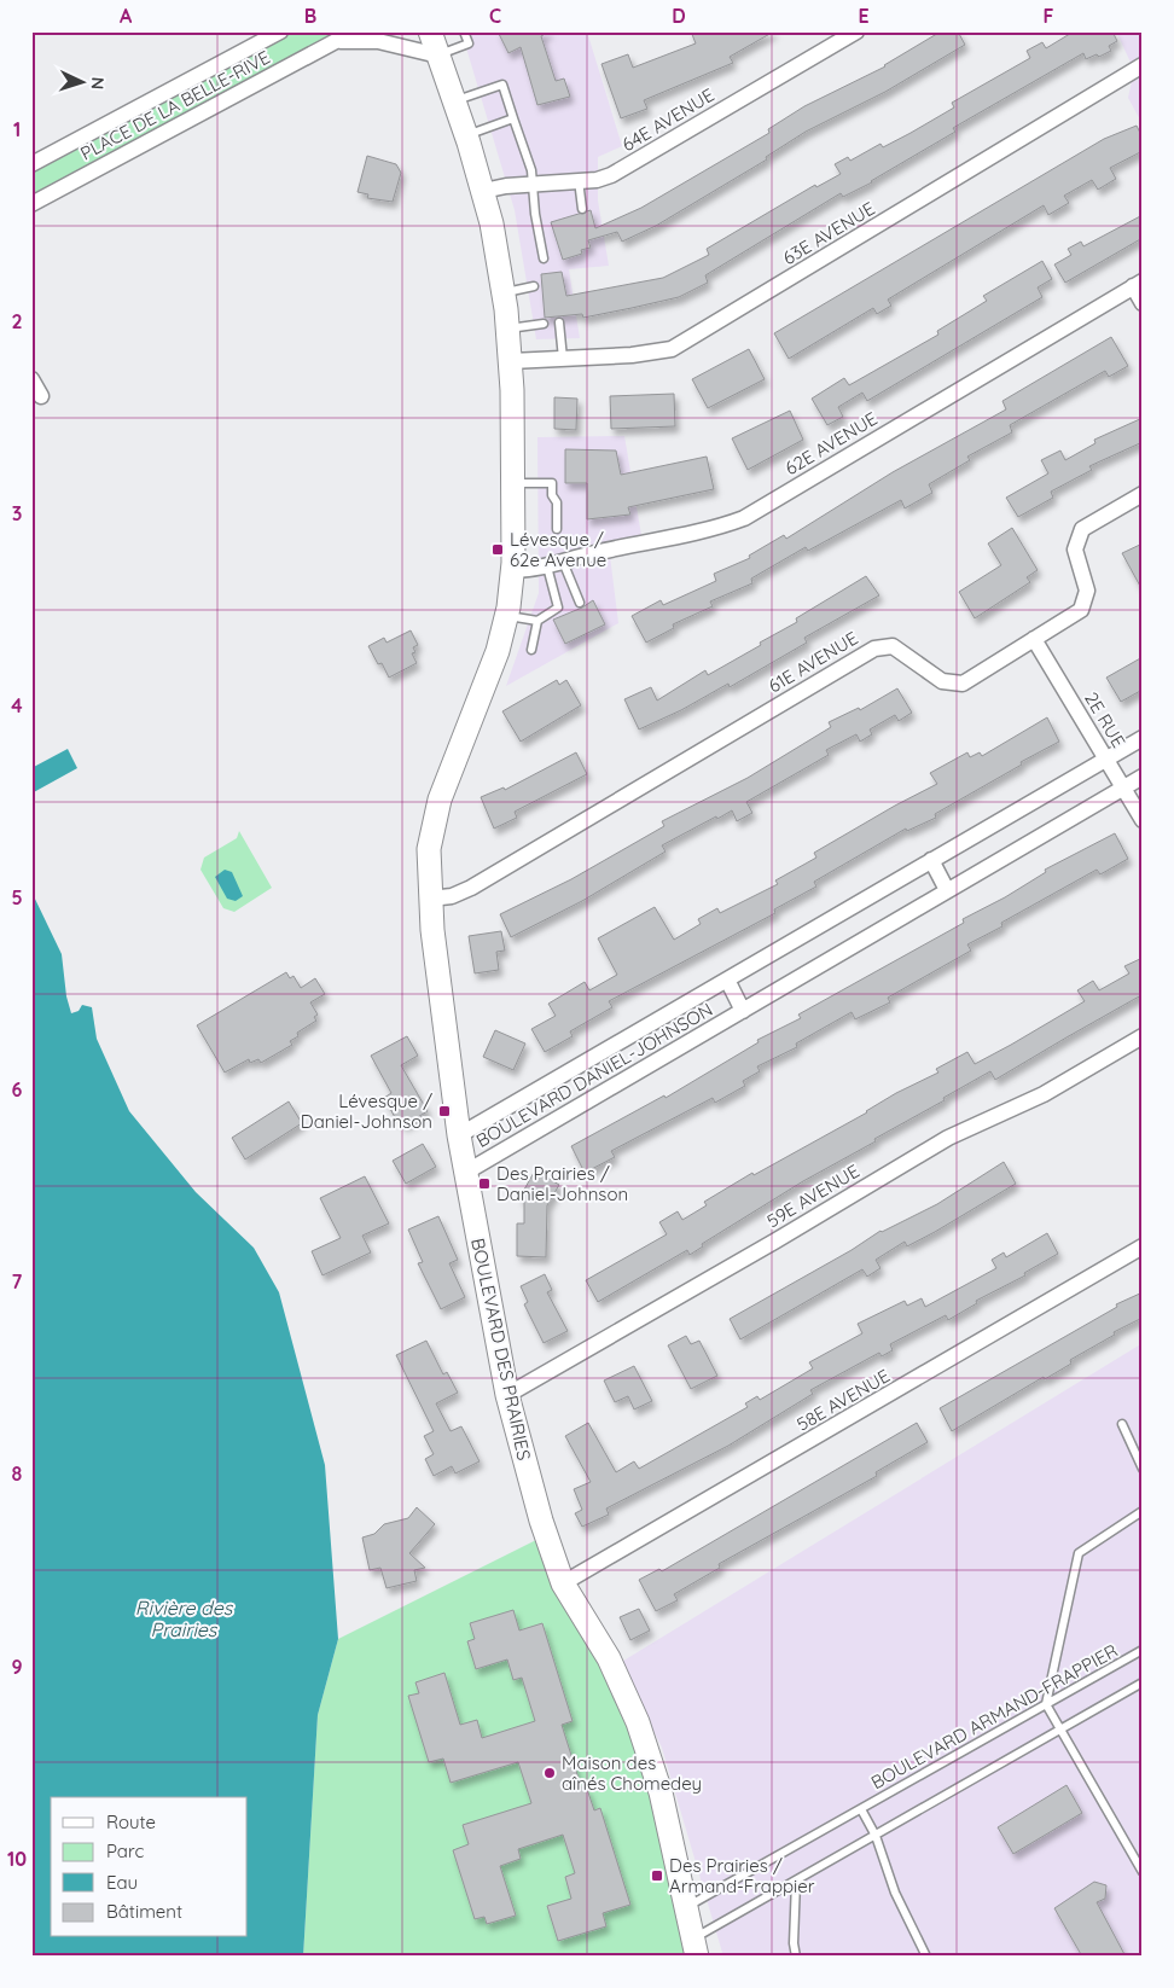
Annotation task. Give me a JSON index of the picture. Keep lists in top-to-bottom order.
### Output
{
  "streets": {
    "street": [
      "PLACE DE LA BELLE-RIVE",
      "64E AVENUE",
      "63E AVENUE",
      "62E AVENUE",
      "61E AVENUE",
      "2E RUE",
      "BOULEVARD DANIEL-JOHNSON",
      "59E AVENUE",
      "BOULEVARD DES PRAIRIES",
      "58E AVENUE"
    ],
    "lane": ["BOULEVARD ARMAND-FRAPPIER"]
  },
  "crossings": [
    ["PLACE DE LA BELLE-RIVE", "BOULEVARD DES PRAIRIES"],
    ["64E AVENUE", "BOULEVARD DES PRAIRIES"],
    ["63E AVENUE", "BOULEVARD DES PRAIRIES"],
    ["62E AVENUE", "BOULEVARD DES PRAIRIES"],
    ["61E AVENUE", "2E RUE"],
    ["61E AVENUE", "BOULEVARD DES PRAIRIES"],
    ["2E RUE", "BOULEVARD DANIEL-JOHNSON"],
    ["BOULEVARD DANIEL-JOHNSON", "BOULEVARD DES PRAIRIES"],
    ["59E AVENUE", "BOULEVARD DES PRAIRIES"],
    ["BOULEVARD DES PRAIRIES", "58E AVENUE"],
    ["BOULEVARD DES PRAIRIES", "BOULEVARD ARMAND-FRAPPIER"]
  ],
  "water": ["Rivière des Prairies"],
  "places": {
    "transit": [
      "Lévesque / 62e Avenue",
      "Lévesque / Daniel-Johnson",
      "Des Prairies / Daniel-Johnson",
      "Des Prairies / Armand-Frappier"
    ],
    "other": ["Maison des aînés Chomedey"]
  },
  "legend": [
    "Route",
    "Parc",
    "Eau",
    "Bâtiment"
  ],
  "north": "right",
  "grid": {
    "columns": [
      "A",
      "B",
      "C",
      "D",
      "E",
      "F"
    ],
    "rows": [
      "1",
      "2",
      "3",
      "4",
      "5",
      "6",
      "7",
      "8",
      "9",
      "10"
    ]
  }
}
